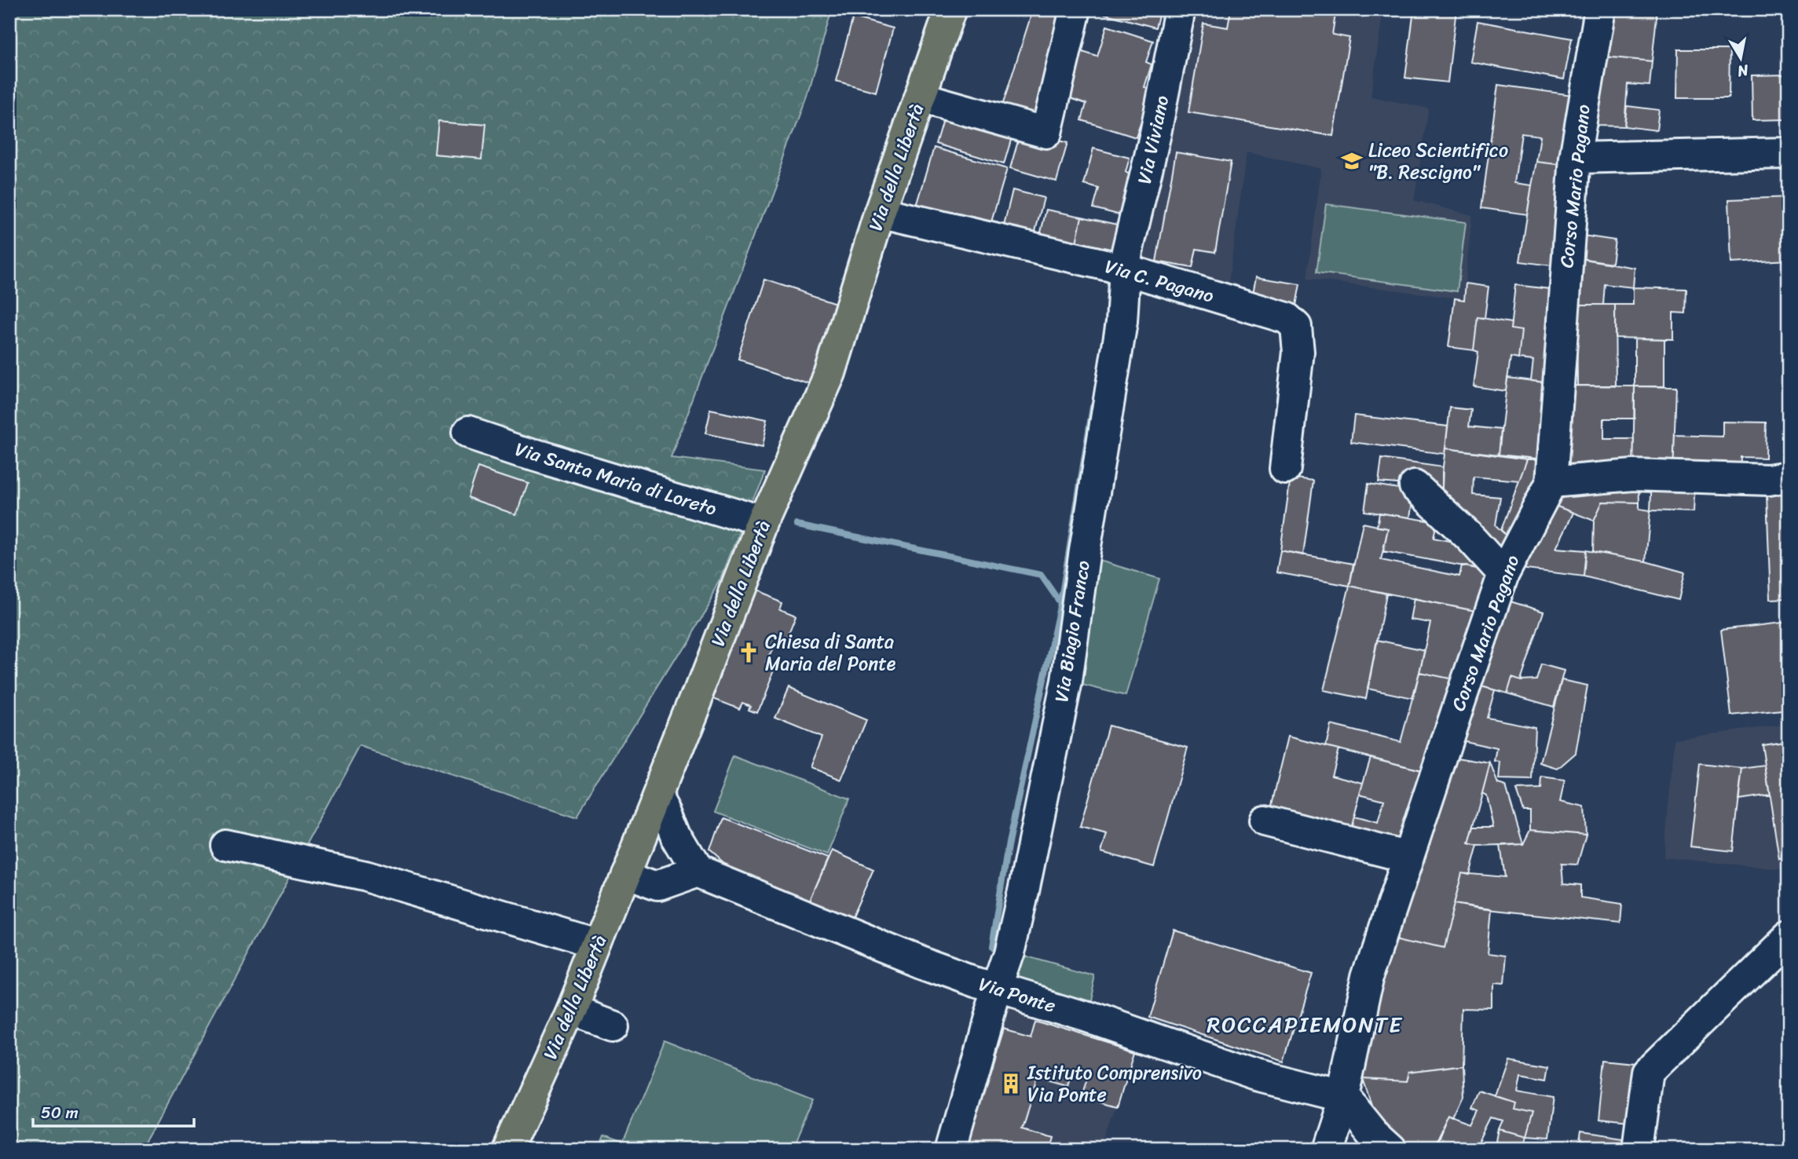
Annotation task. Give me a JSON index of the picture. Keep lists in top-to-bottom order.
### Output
{
  "streets": {
    "main road": ["Via della Libertà"],
    "street": [
      "Via Viviano",
      "Corso Mario Pagano",
      "Via C. Pagano",
      "Via Santa Maria di Loreto",
      "Via Biagio Franco",
      "Via Ponte"
    ]
  },
  "crossings": [
    ["Via Viviano", "Via C. Pagano"],
    ["Via Viviano", "Via Biagio Franco"],
    ["Via della Libertà", "Via C. Pagano"],
    ["Via della Libertà", "Via Santa Maria di Loreto"],
    ["Corso Mario Pagano", "Via Ponte"],
    ["Via C. Pagano", "Via Biagio Franco"],
    ["Via Biagio Franco", "Via Ponte"]
  ],
  "districts": ["ROCCAPIEMONTE"],
  "places": {
    "school or university": ["Liceo Scientifico \"B. Rescigno\""],
    "church": ["Chiesa di Santa Maria del Ponte"],
    "building": ["Istituto Comprensivo Via Ponte"]
  },
  "scale_bar": "50 m",
  "north": "bottom"
}
